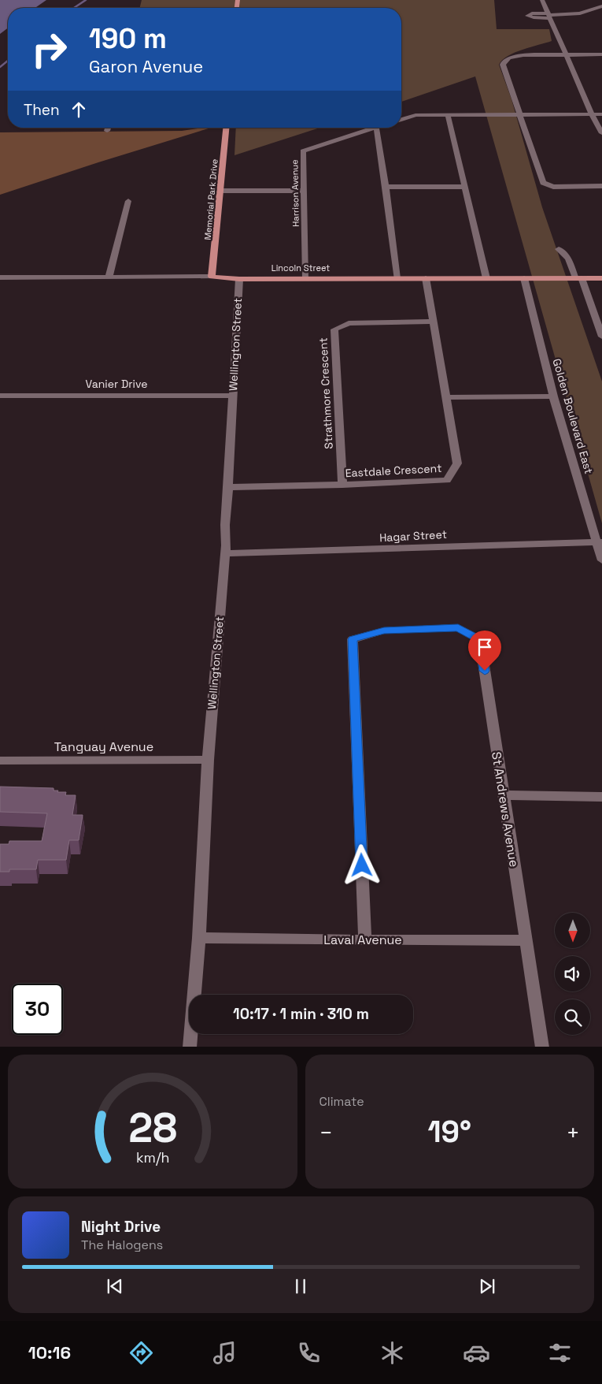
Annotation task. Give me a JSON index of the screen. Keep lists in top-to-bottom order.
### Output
{
  "streets": {
    "main road": ["Memorial Park Drive", "Lincoln Street"],
    "street": [
      "Harrison Avenue",
      "Wellington Street",
      "Vanier Drive",
      "Strathmore Crescent",
      "Golden Boulevard East",
      "Eastdale Crescent",
      "Hagar Street",
      "Tanguay Avenue",
      "St Andrews Avenue",
      "Laval Avenue"
    ]
  },
  "crossings": [
    ["Harrison Avenue", "Lincoln Street"],
    ["Memorial Park Drive", "Lincoln Street"],
    ["Lincoln Street", "Wellington Street"],
    ["Lincoln Street", "Golden Boulevard East"],
    ["Lincoln Street", "Eastdale Crescent"],
    ["Wellington Street", "Vanier Drive"],
    ["Wellington Street", "Eastdale Crescent"],
    ["Wellington Street", "Hagar Street"],
    ["Wellington Street", "Tanguay Avenue"],
    ["Wellington Street", "Laval Avenue"],
    ["Strathmore Crescent", "Eastdale Crescent"],
    ["Golden Boulevard East", "Hagar Street"],
    ["St Andrews Avenue", "Laval Avenue"]
  ],
  "north": "bottom",
  "page": {
    "turn": ["190 m", "Garon Avenue"],
    "then": "Then",
    "limit": "30",
    "trip": "10:17 · 1 min · 310 m",
    "tile": "Climate",
    "heat": ["−", "19°", "+"],
    "song": ["Night Drive", "The Halogens"],
    "tabs": "10:16",
    "gauge": ["28", "km/h"]
  }
}
